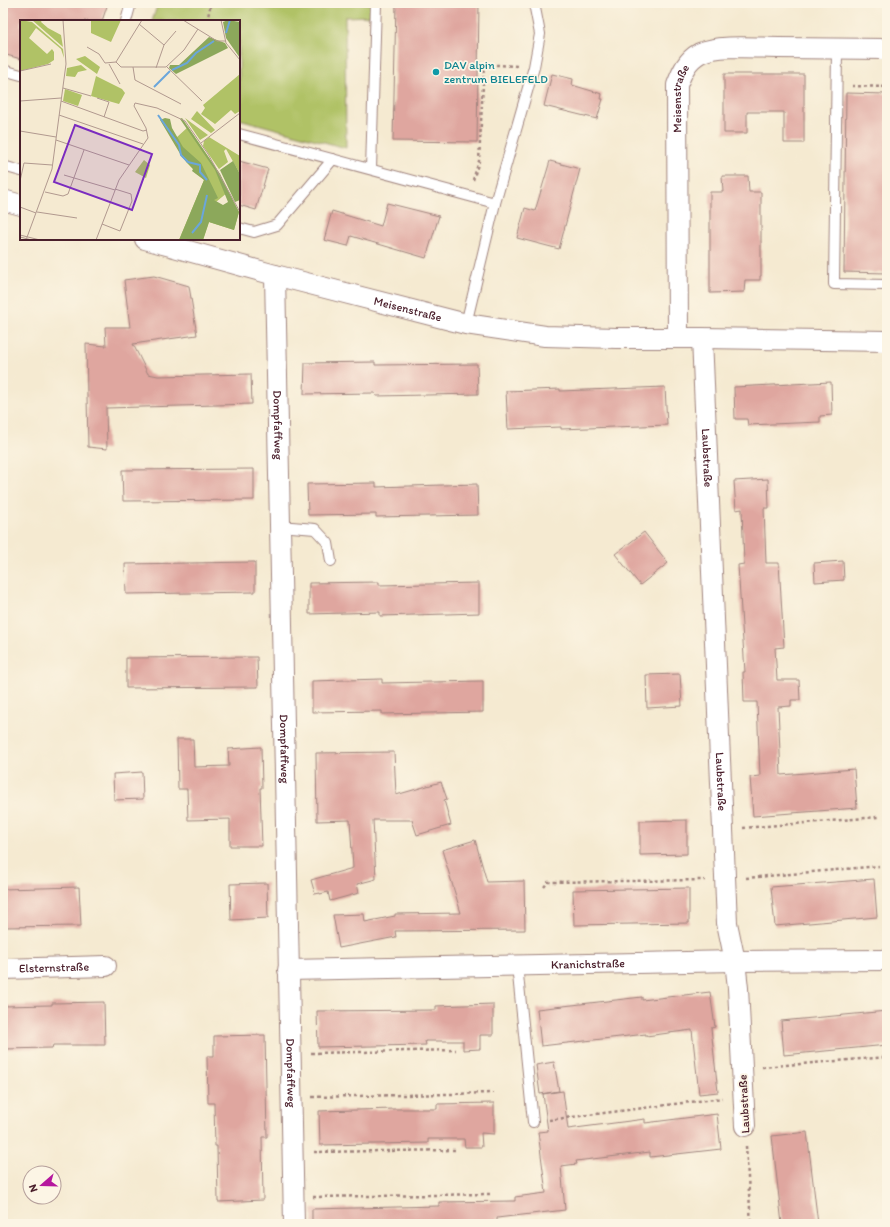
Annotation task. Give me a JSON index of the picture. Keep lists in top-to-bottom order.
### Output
{
  "streets": {
    "street": [
      "Meisenstraße",
      "Dompfaffweg",
      "Laubstraße",
      "Kranichstraße",
      "Elsternstraße"
    ]
  },
  "crossings": [
    ["Meisenstraße", "Dompfaffweg"],
    ["Meisenstraße", "Laubstraße"],
    ["Dompfaffweg", "Kranichstraße"],
    ["Laubstraße", "Kranichstraße"]
  ],
  "places": ["DAV alpin zentrum BIELEFELD"],
  "north": "left"
}
